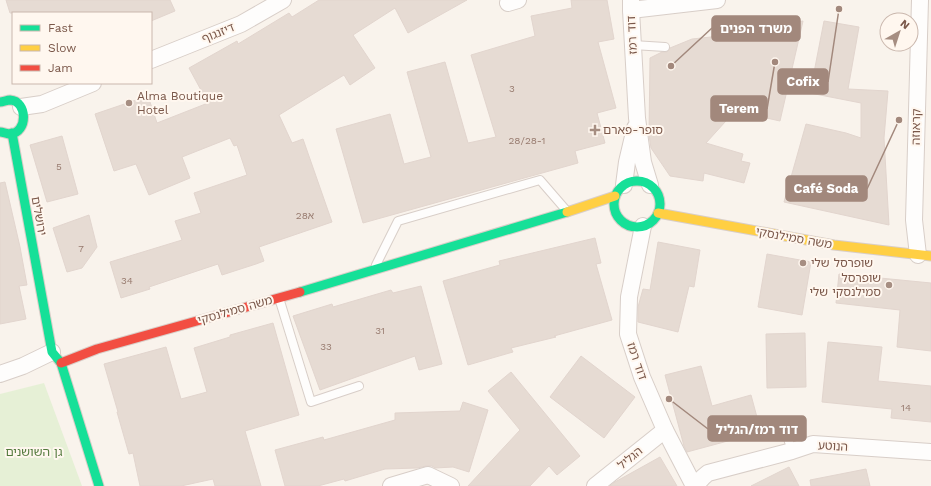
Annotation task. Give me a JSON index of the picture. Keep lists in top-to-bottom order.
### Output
{
  "streets": {
    "street": [
      "דיזנגוף",
      "דוד רמז",
      "קראוזה",
      "ירושלים",
      "משה סמילנסקי",
      "הנוטע",
      "הגליל"
    ]
  },
  "crossings": [
    ["דוד רמז", "משה סמילנסקי"],
    ["דוד רמז", "הגליל"],
    ["קראוזה", "משה סמילנסקי"],
    ["ירושלים", "משה סמילנסקי"]
  ],
  "parks": ["גן השושנים"],
  "places": {
    "other": [
      "Cofix",
      "Terem",
      "משרד הפנים",
      "Alma Boutique Hotel",
      "Café Soda",
      "שופרסל שלי",
      "שופרסל סמילנסקי שלי",
      "דוד רמז/הגליל"
    ],
    "health": ["סופר-פארם"]
  },
  "house_numbers": [
    "3",
    "28/28-1",
    "5",
    "28א",
    "7",
    "34",
    "31",
    "33",
    "14"
  ],
  "legend": ["Fast", "Slow", "Jam"],
  "north": "top right"
}
